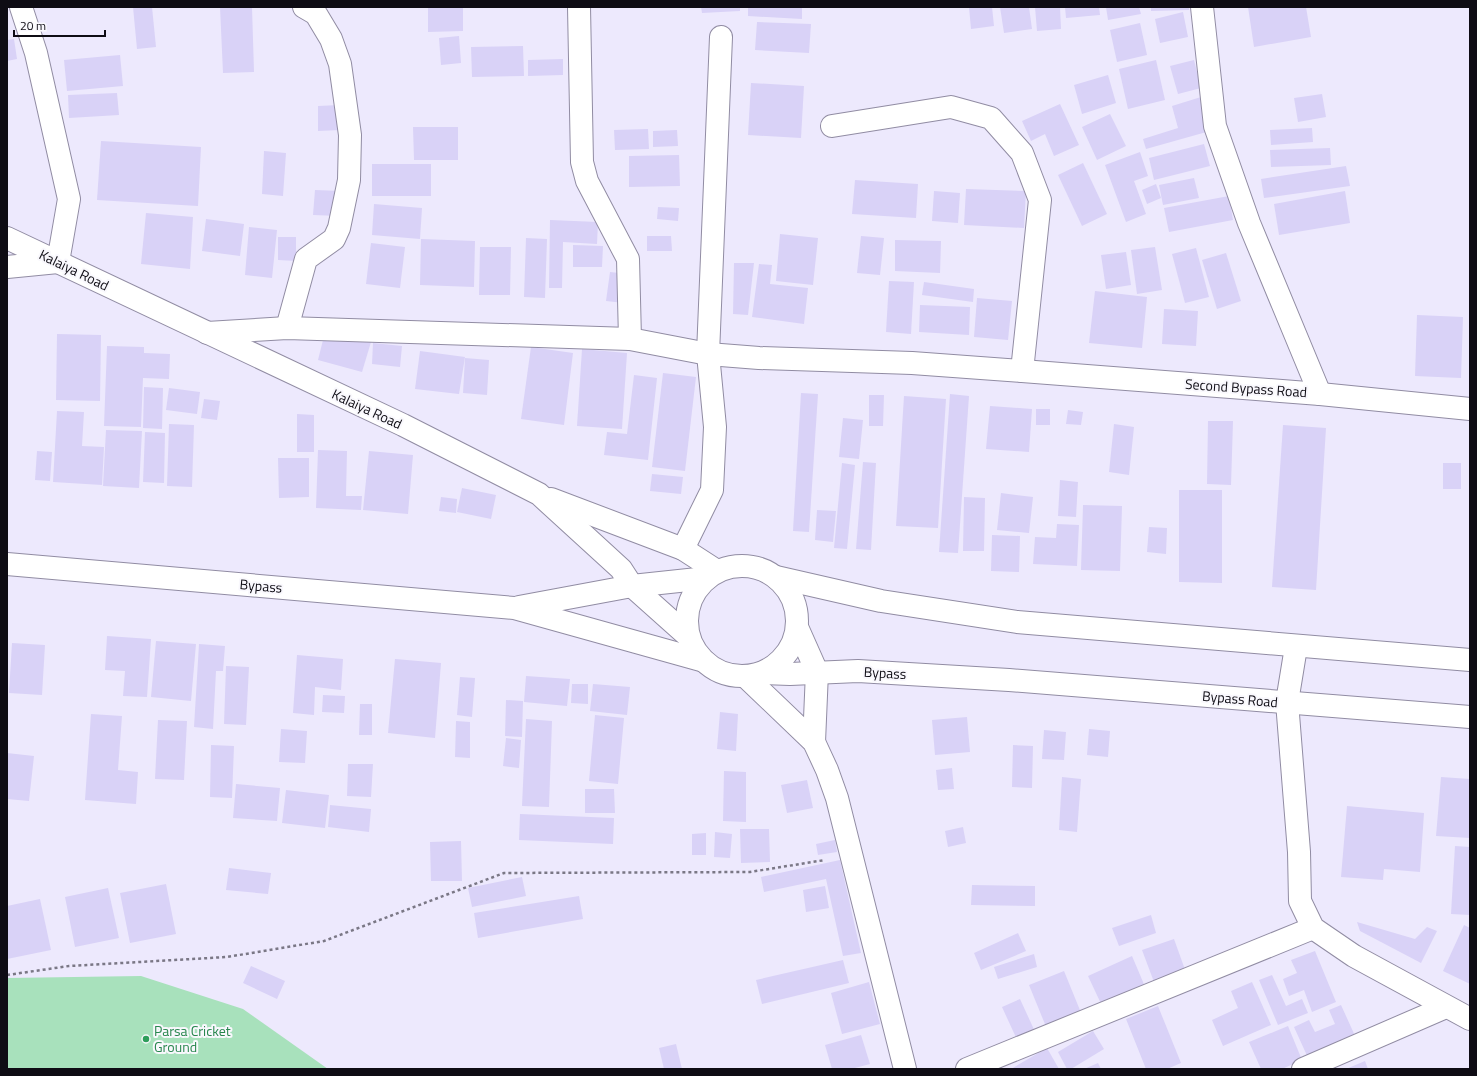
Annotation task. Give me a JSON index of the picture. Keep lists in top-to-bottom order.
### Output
{
  "streets": {
    "street": [
      "Kalaiya Road",
      "Second Bypass Road",
      "Bypass",
      "Bypass Road"
    ]
  },
  "crossings": [
    ["Kalaiya Road", "Second Bypass Road"],
    ["Kalaiya Road", "Bypass"],
    ["Bypass", "Bypass Road"]
  ],
  "places": ["Parsa Cricket Ground"],
  "scale_bar": "20 m"
}
